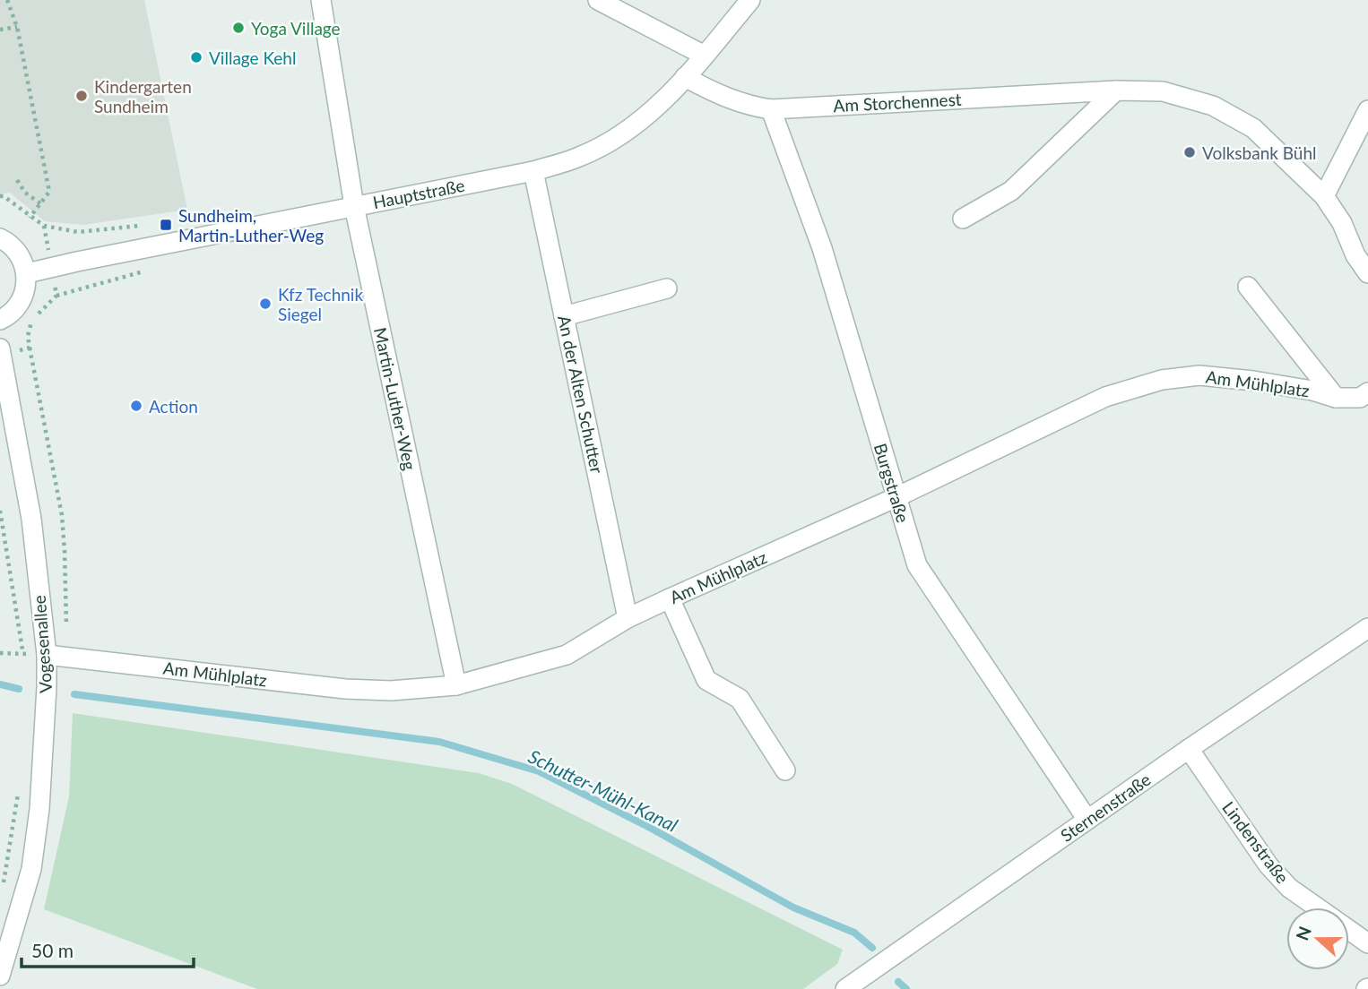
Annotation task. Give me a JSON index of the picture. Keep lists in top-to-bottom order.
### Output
{
  "streets": {
    "street": [
      "Am Storchennest",
      "Hauptstraße",
      "Am Mühlplatz",
      "An der Alten Schutter",
      "Martin-Luther-Weg",
      "Burgstraße",
      "Vogesenallee",
      "Sternenstraße",
      "Lindenstraße"
    ]
  },
  "crossings": [
    ["Am Storchennest", "Hauptstraße"],
    ["Am Storchennest", "Burgstraße"],
    ["Hauptstraße", "An der Alten Schutter"],
    ["Hauptstraße", "Martin-Luther-Weg"],
    ["Am Mühlplatz", "An der Alten Schutter"],
    ["Am Mühlplatz", "Martin-Luther-Weg"],
    ["Am Mühlplatz", "Burgstraße"],
    ["Am Mühlplatz", "Vogesenallee"],
    ["Burgstraße", "Sternenstraße"],
    ["Sternenstraße", "Lindenstraße"]
  ],
  "water": ["Schutter-Mühl-Kanal"],
  "places": {
    "other": [
      "Yoga Village",
      "Village Kehl",
      "Kindergarten Sundheim",
      "Volksbank Bühl",
      "Kfz Technik Siegel",
      "Action"
    ],
    "transit": ["Sundheim, Martin-Luther-Weg"]
  },
  "scale_bar": "50 m",
  "north": "left"
}
